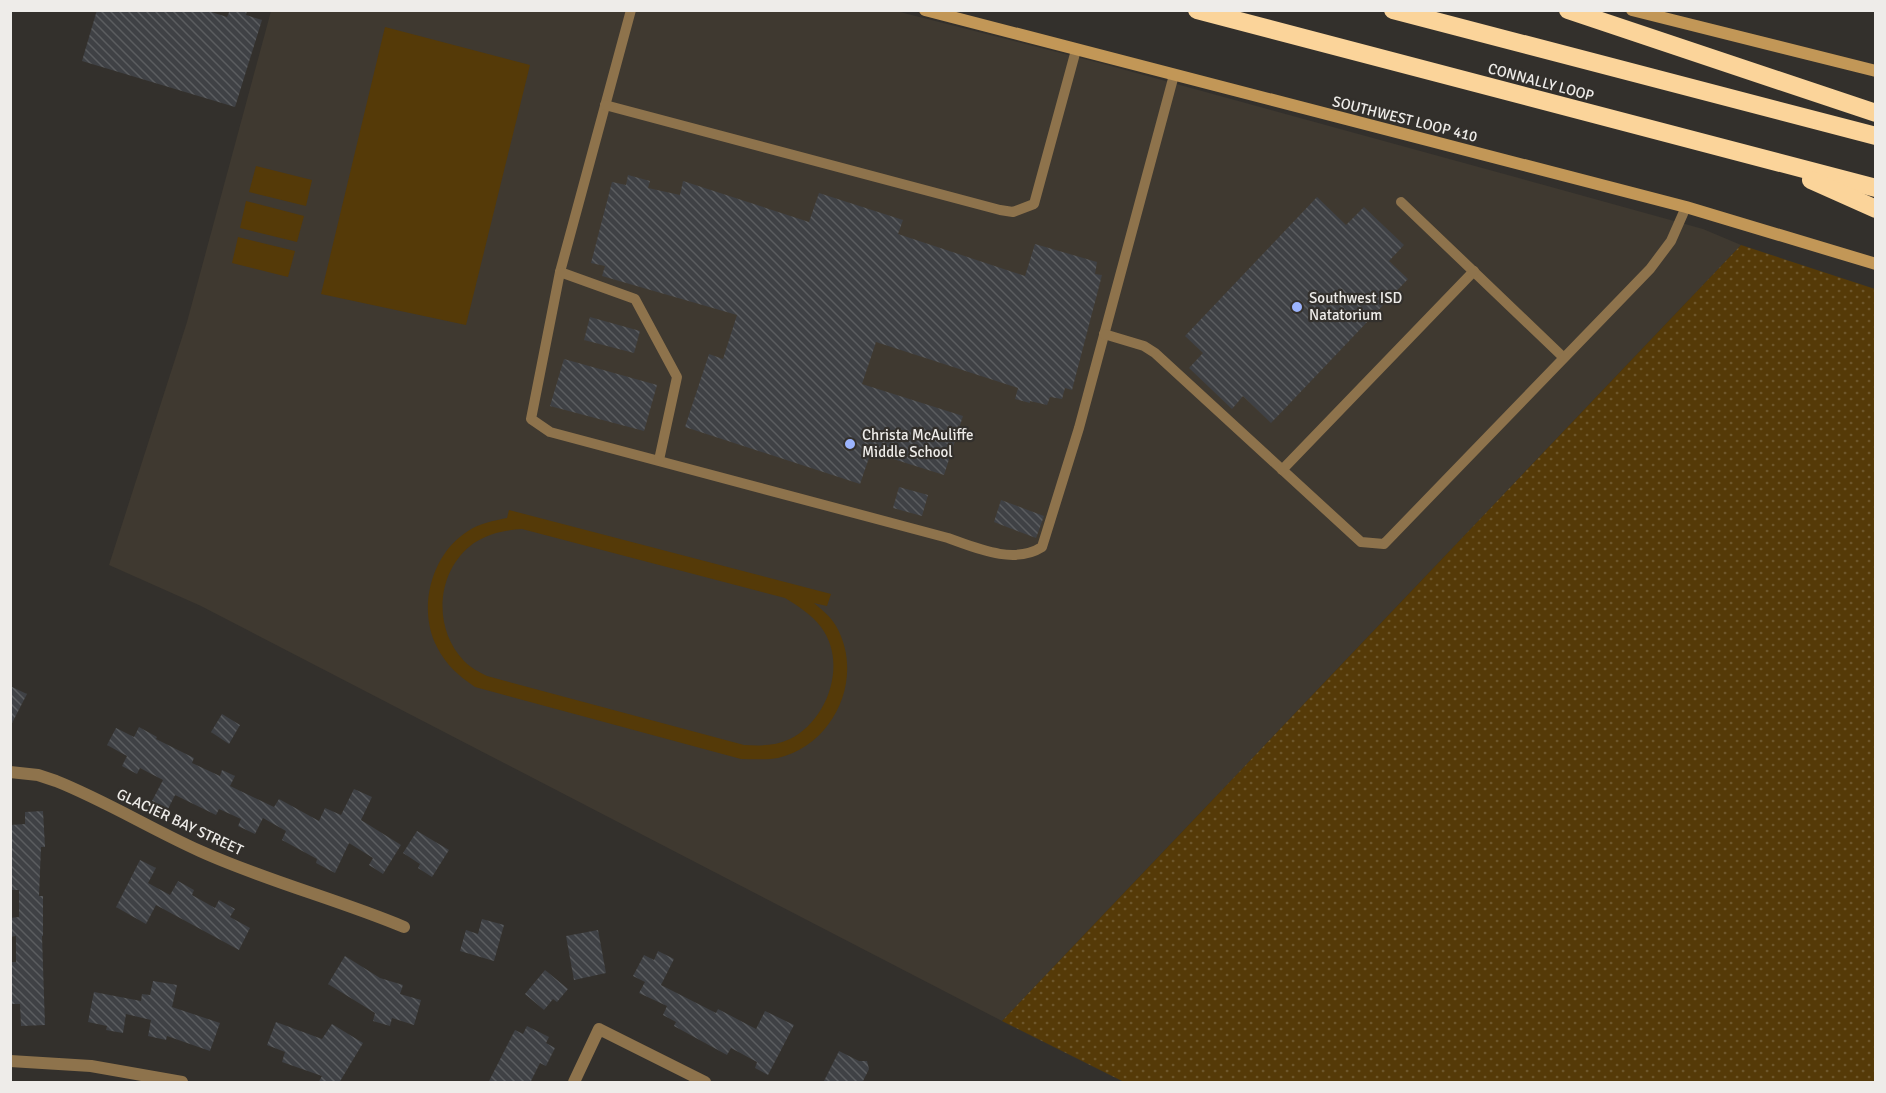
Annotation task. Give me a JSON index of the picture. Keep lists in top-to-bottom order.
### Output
{
  "streets": {
    "highway": ["CONNALLY LOOP"],
    "main road": ["SOUTHWEST LOOP 410"],
    "street": ["GLACIER BAY STREET"]
  },
  "places": ["Southwest ISD Natatorium", "Christa McAuliffe Middle School"]
}
